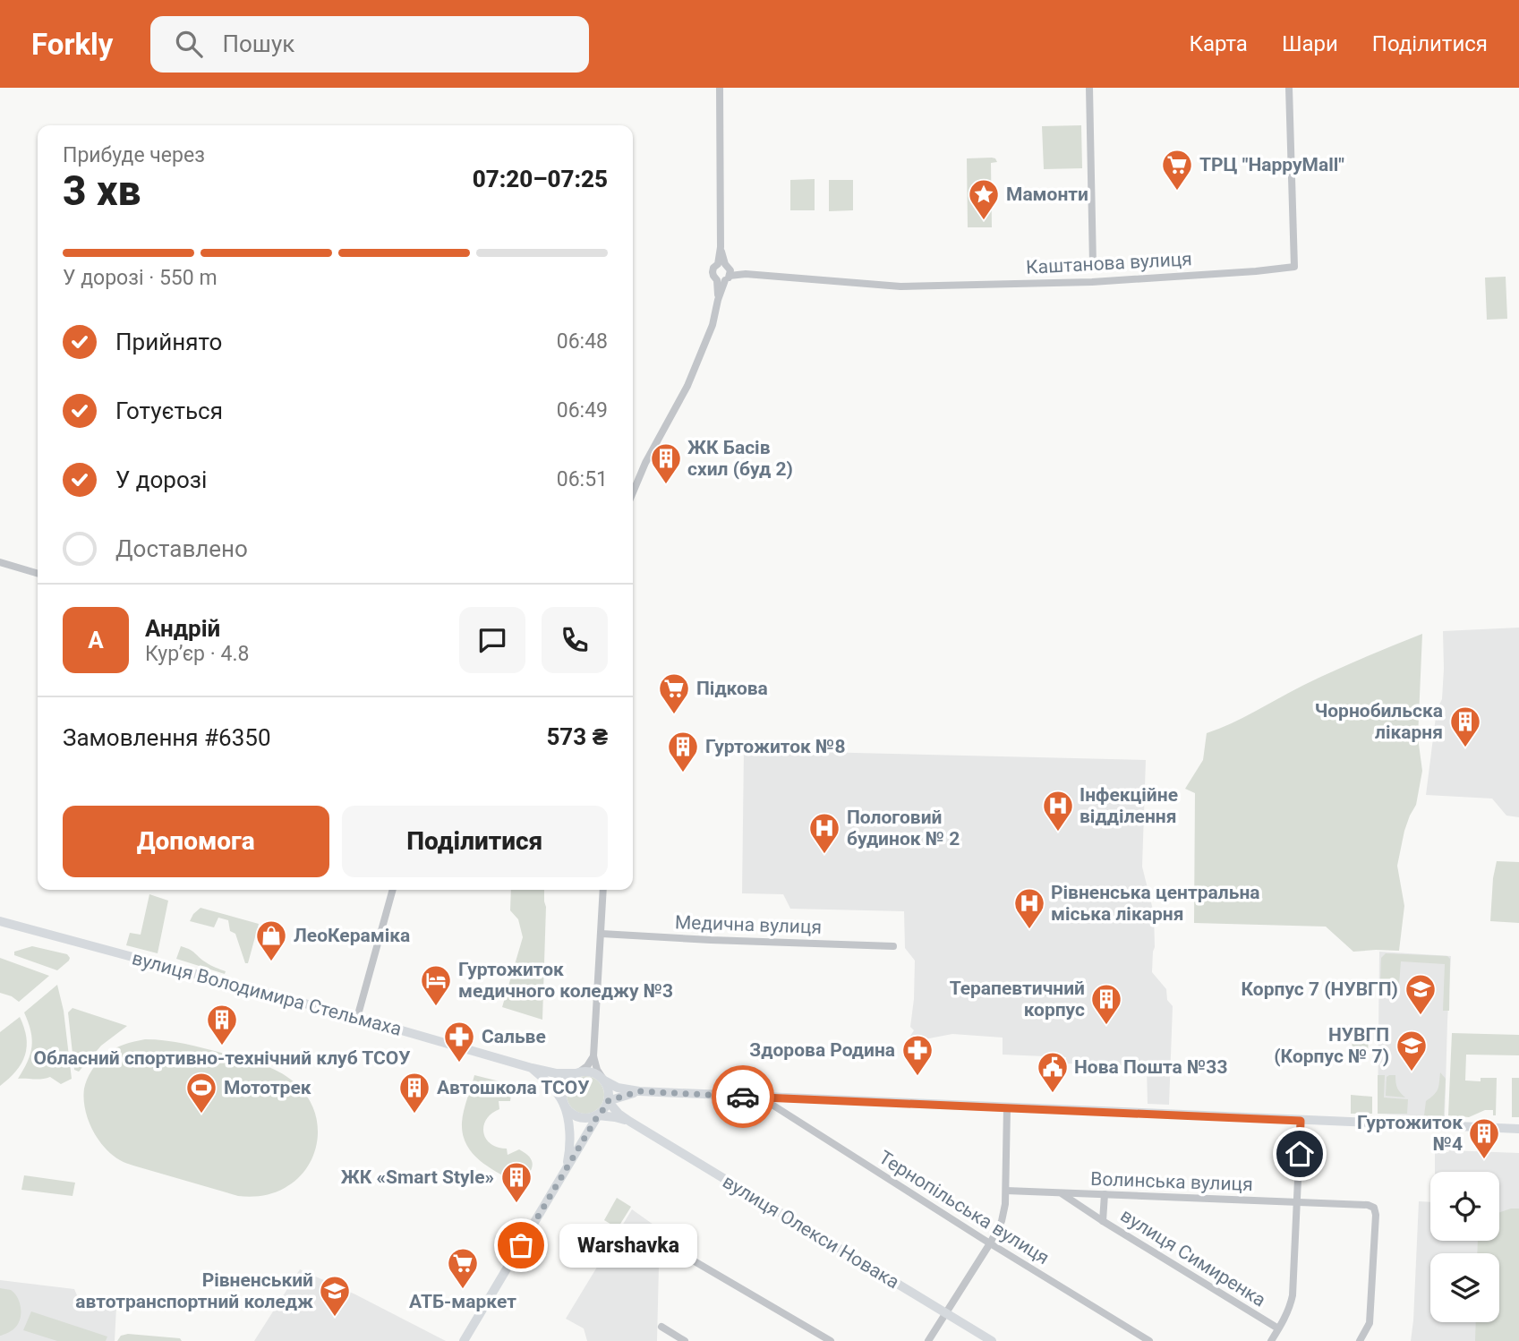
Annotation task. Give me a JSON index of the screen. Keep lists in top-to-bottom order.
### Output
{
  "streets": {
    "main road": ["вулиця Володимира Стельмаха", "вулиця Олекси Новака"],
    "street": [
      "Каштанова вулиця",
      "Медична вулиця",
      "Волинська вулиця",
      "Тернопільська вулиця",
      "вулиця Симиренка"
    ]
  },
  "crossings": [
    ["вулиця Володимира Стельмаха", "вулиця Олекси Новака"],
    ["Волинська вулиця", "вулиця Симиренка"]
  ],
  "places": {
    "supermarket": ["ТРЦ \"HappyMall\"", "Підкова", "АТБ-маркет"],
    "place": ["Мамонти"],
    "building": [
      "ЖК Басів схил (буд 2)",
      "Чорнобильска лікарня",
      "Гуртожиток №8",
      "Терапевтичний корпус",
      "Обласний спортивно-технічний клуб ТСОУ",
      "Автошкола ТСОУ",
      "Гуртожиток №4",
      "ЖК «Smart Style»"
    ],
    "hospital": ["Інфекційне відділення", "Пологовий будинок № 2", "Рівненська центральна міська лікарня"],
    "shop": ["ЛеоКерамiка"],
    "hotel": ["Гуртожиток медичного коледжу №3"],
    "school or university": ["Корпус 7 (НУВГП)", "НУВГП (Корпус № 7)", "Рівненський автотранспортний коледж"],
    "pharmacy": ["Сальве", "Здорова Родина"],
    "public building": ["Нова Пошта №33"],
    "sports": ["Мототрек"],
    "other": ["Warshavka"]
  },
  "page": {
    "header": "Forkly",
    "search": "Пошук",
    "nav": ["Карта", "Шари", "Поділитися"],
    "heading": ["3 хв", "Прибуде через", "07:20–07:25"],
    "panel": [
      "Андрій",
      "Кур’єр · 4.8",
      "Замовлення #6350",
      "573 ₴"
    ],
    "bar": "У дорозі · 550 m",
    "list": [
      ["Прийнято", "06:48"],
      ["Готується", "06:49"],
      ["У дорозі", "06:51"],
      "Доставлено"
    ],
    "round": "А",
    "buttons": ["Допомога", "Поділитися"],
    "bubble": "Warshavka"
  }
}
